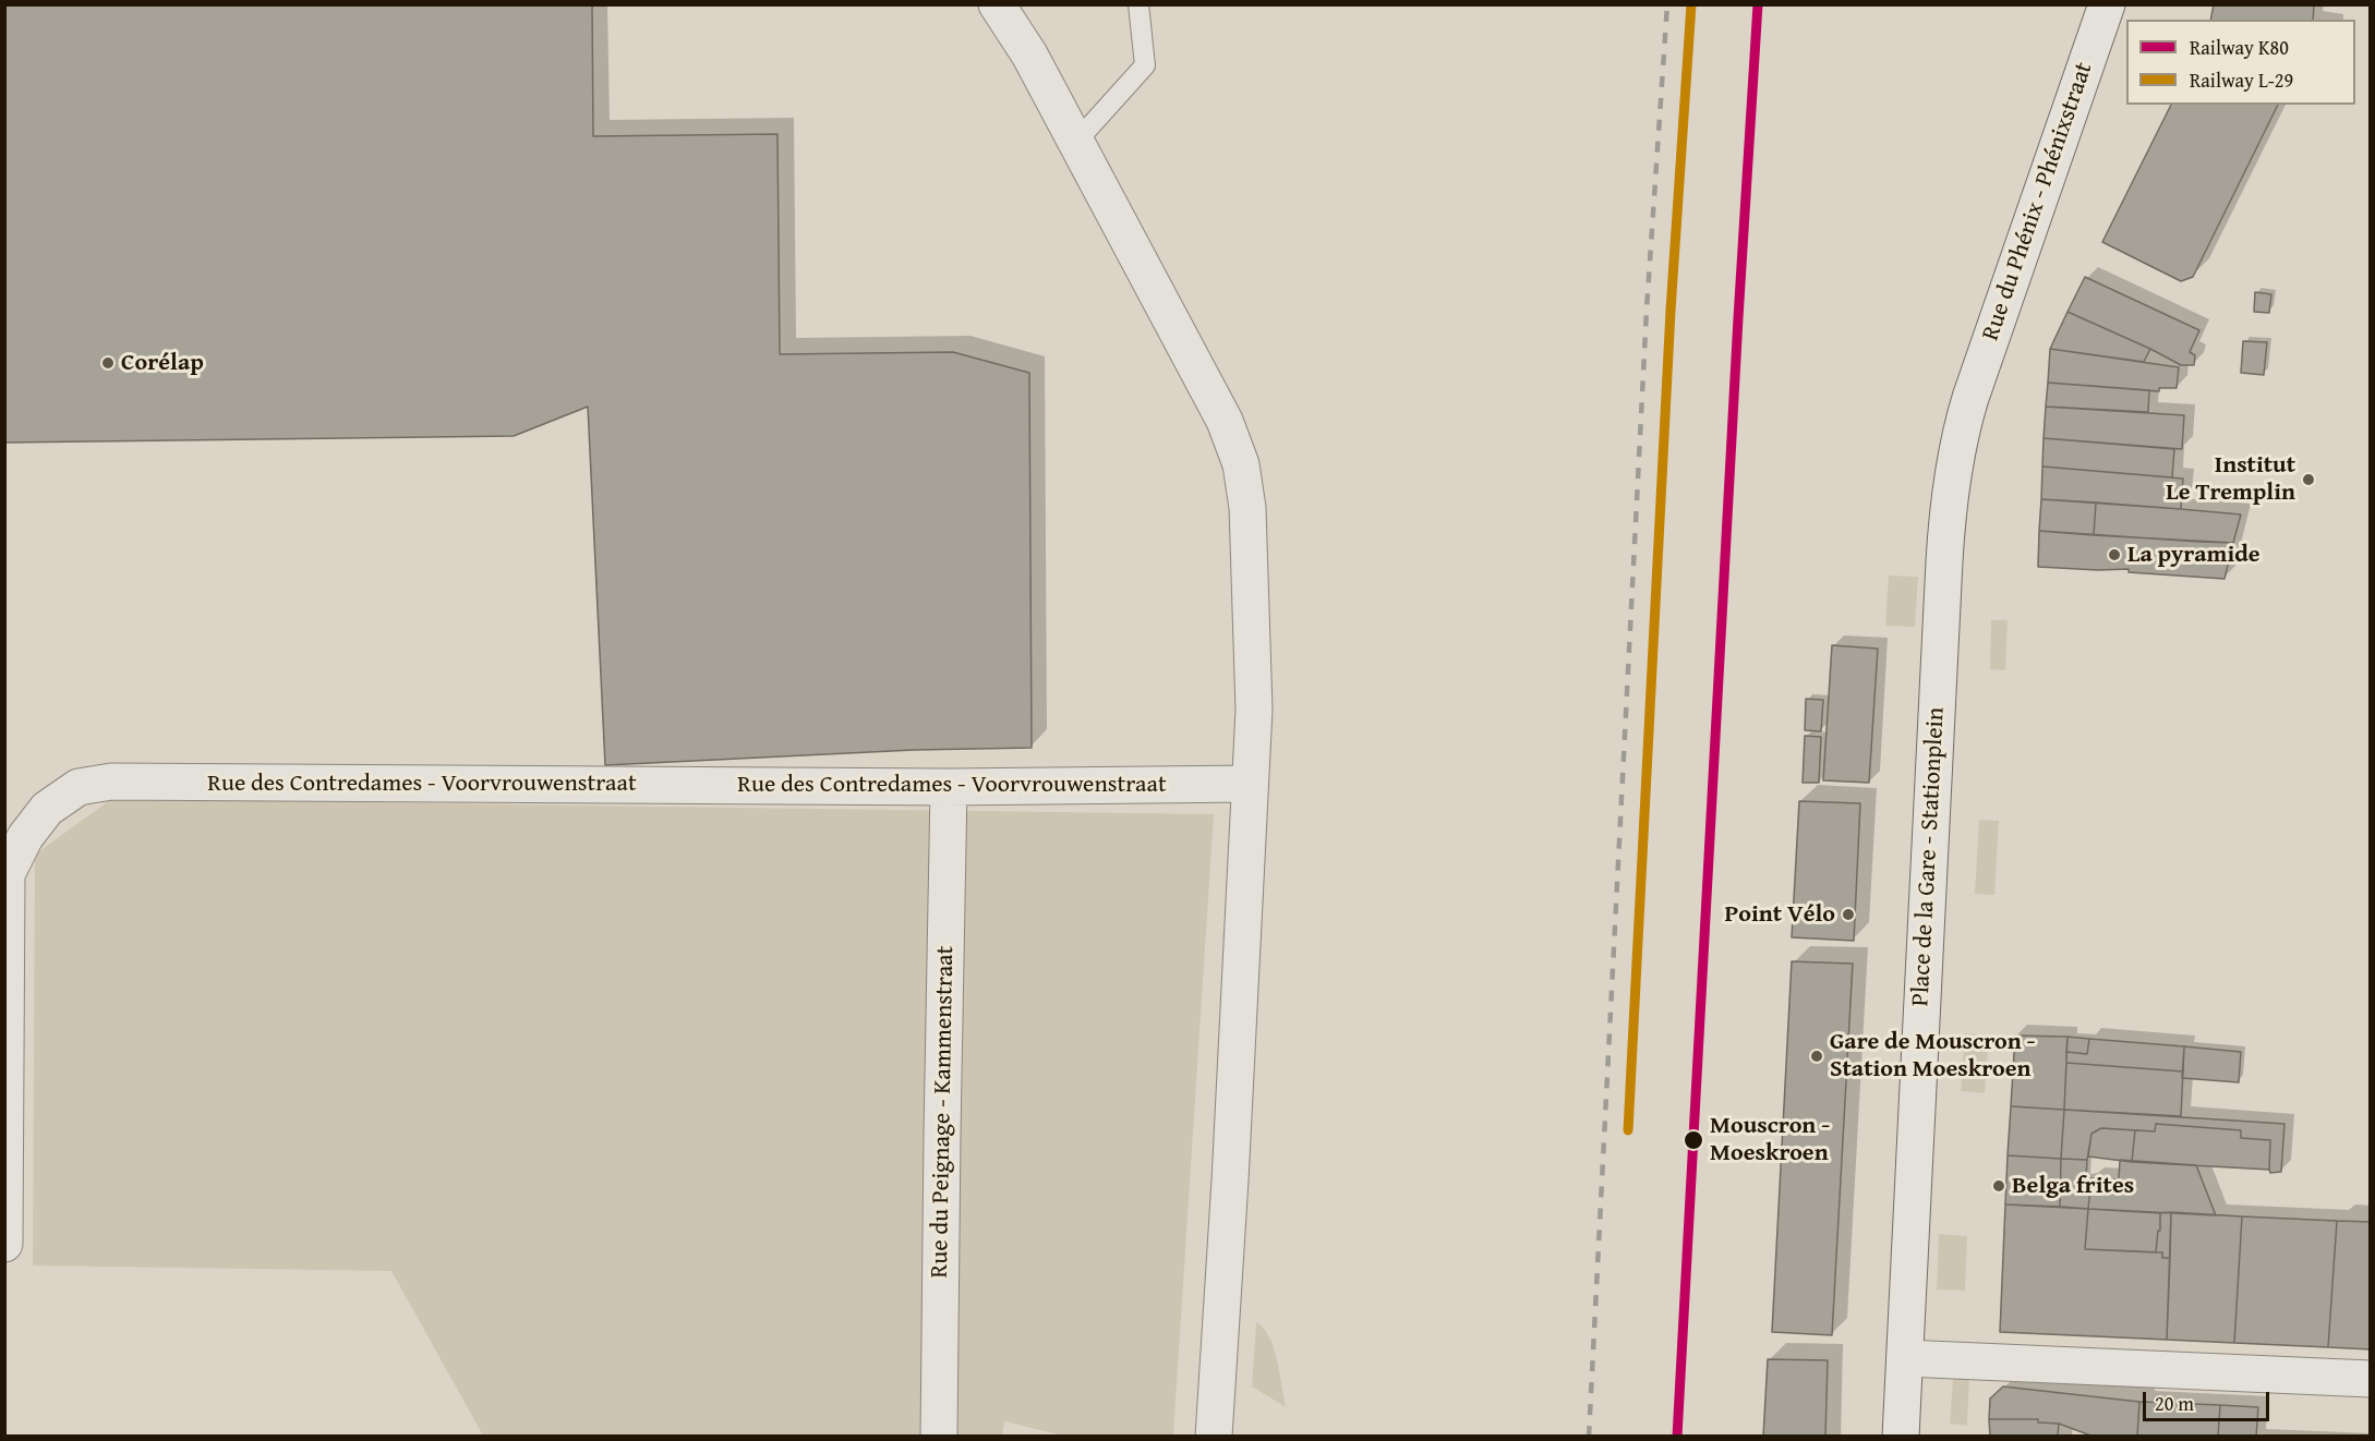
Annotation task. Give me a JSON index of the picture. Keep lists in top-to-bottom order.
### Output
{
  "streets": {
    "street": [
      "Rue du Phénix - Phénixstraat",
      "Rue des Contredames - Voorvrouwenstraat",
      "Place de la Gare - Stationplein",
      "Rue du Peignage - Kammenstraat"
    ]
  },
  "crossings": [
    ["Rue du Phénix - Phénixstraat", "Place de la Gare - Stationplein"],
    ["Rue des Contredames - Voorvrouwenstraat", "Rue du Peignage - Kammenstraat"]
  ],
  "places": [
    "Corélap",
    "Institut Le Tremplin",
    "La pyramide",
    "Point Vélo",
    "Gare de Mouscron - Station Moeskroen",
    "Mouscron - Moeskroen",
    "Belga frites"
  ],
  "lines": ["rail line K80", "rail line L-29"],
  "legend": ["Railway K80", "Railway L-29"],
  "scale_bar": "20 m"
}
